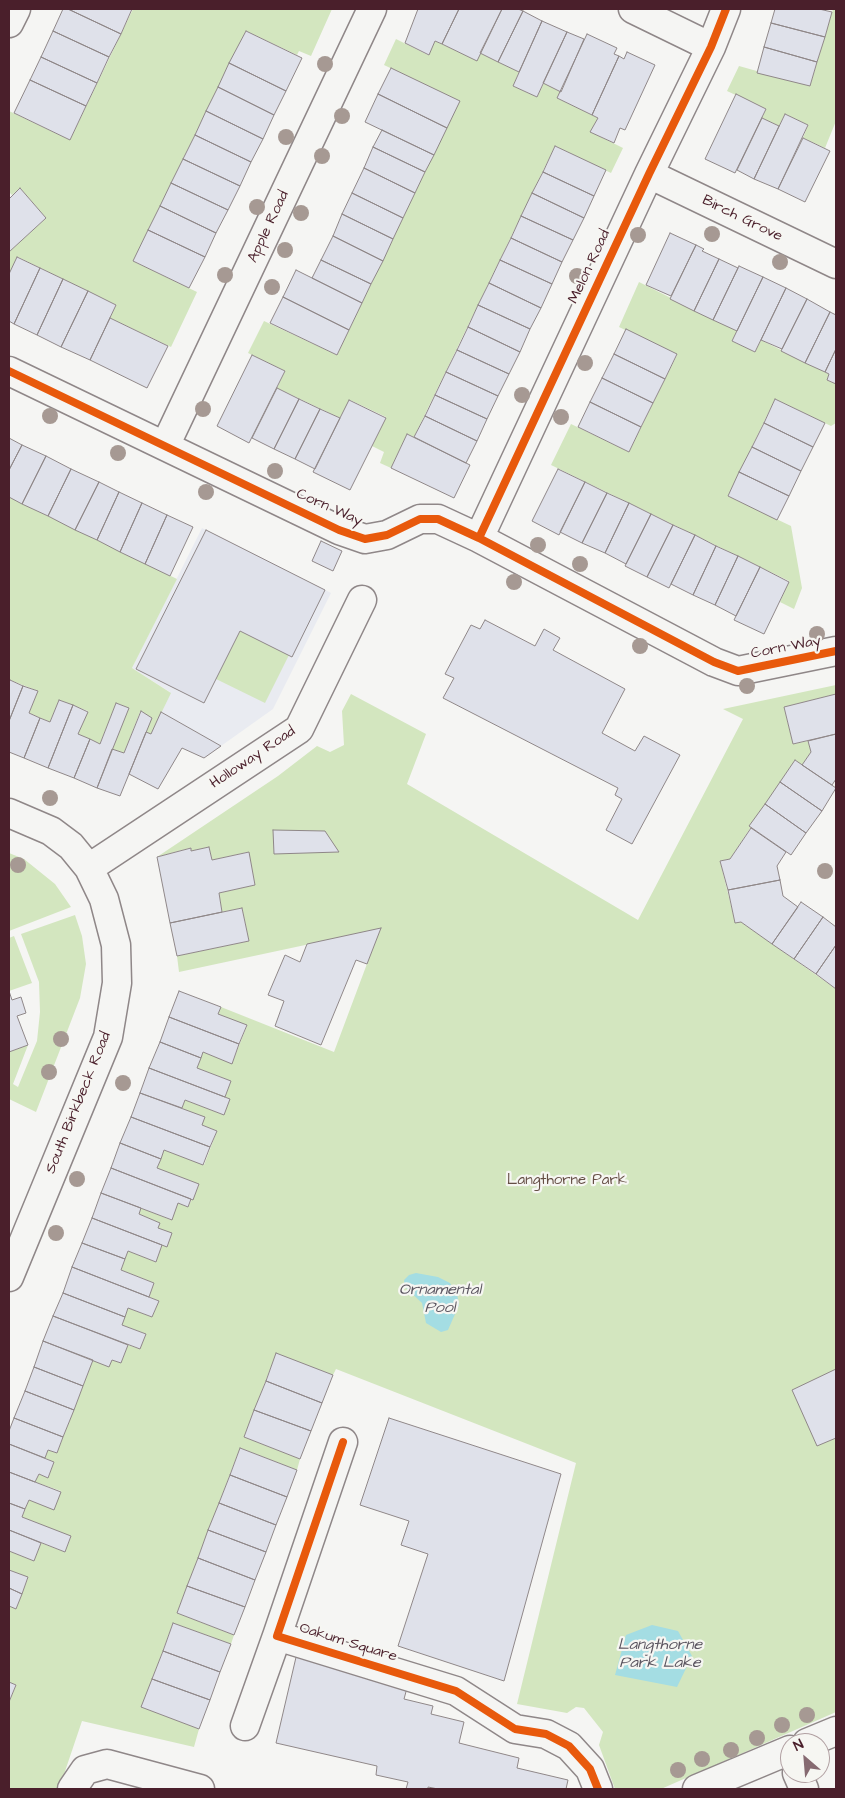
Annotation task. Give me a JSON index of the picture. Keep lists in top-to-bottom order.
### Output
{
  "streets": {
    "street": [
      "Birch Grove",
      "Apple Road",
      "Melon Road",
      "Corn Way",
      "Holloway Road",
      "South Birkbeck Road",
      "Oakum Square"
    ]
  },
  "crossings": [
    ["Birch Grove", "Melon Road"],
    ["Apple Road", "Corn Way"],
    ["Melon Road", "Corn Way"],
    ["Holloway Road", "South Birkbeck Road"]
  ],
  "water": ["Ornamental Pool", "Langthorne Park Lake"],
  "parks": ["Langthorne Park"],
  "north": "top left"
}
